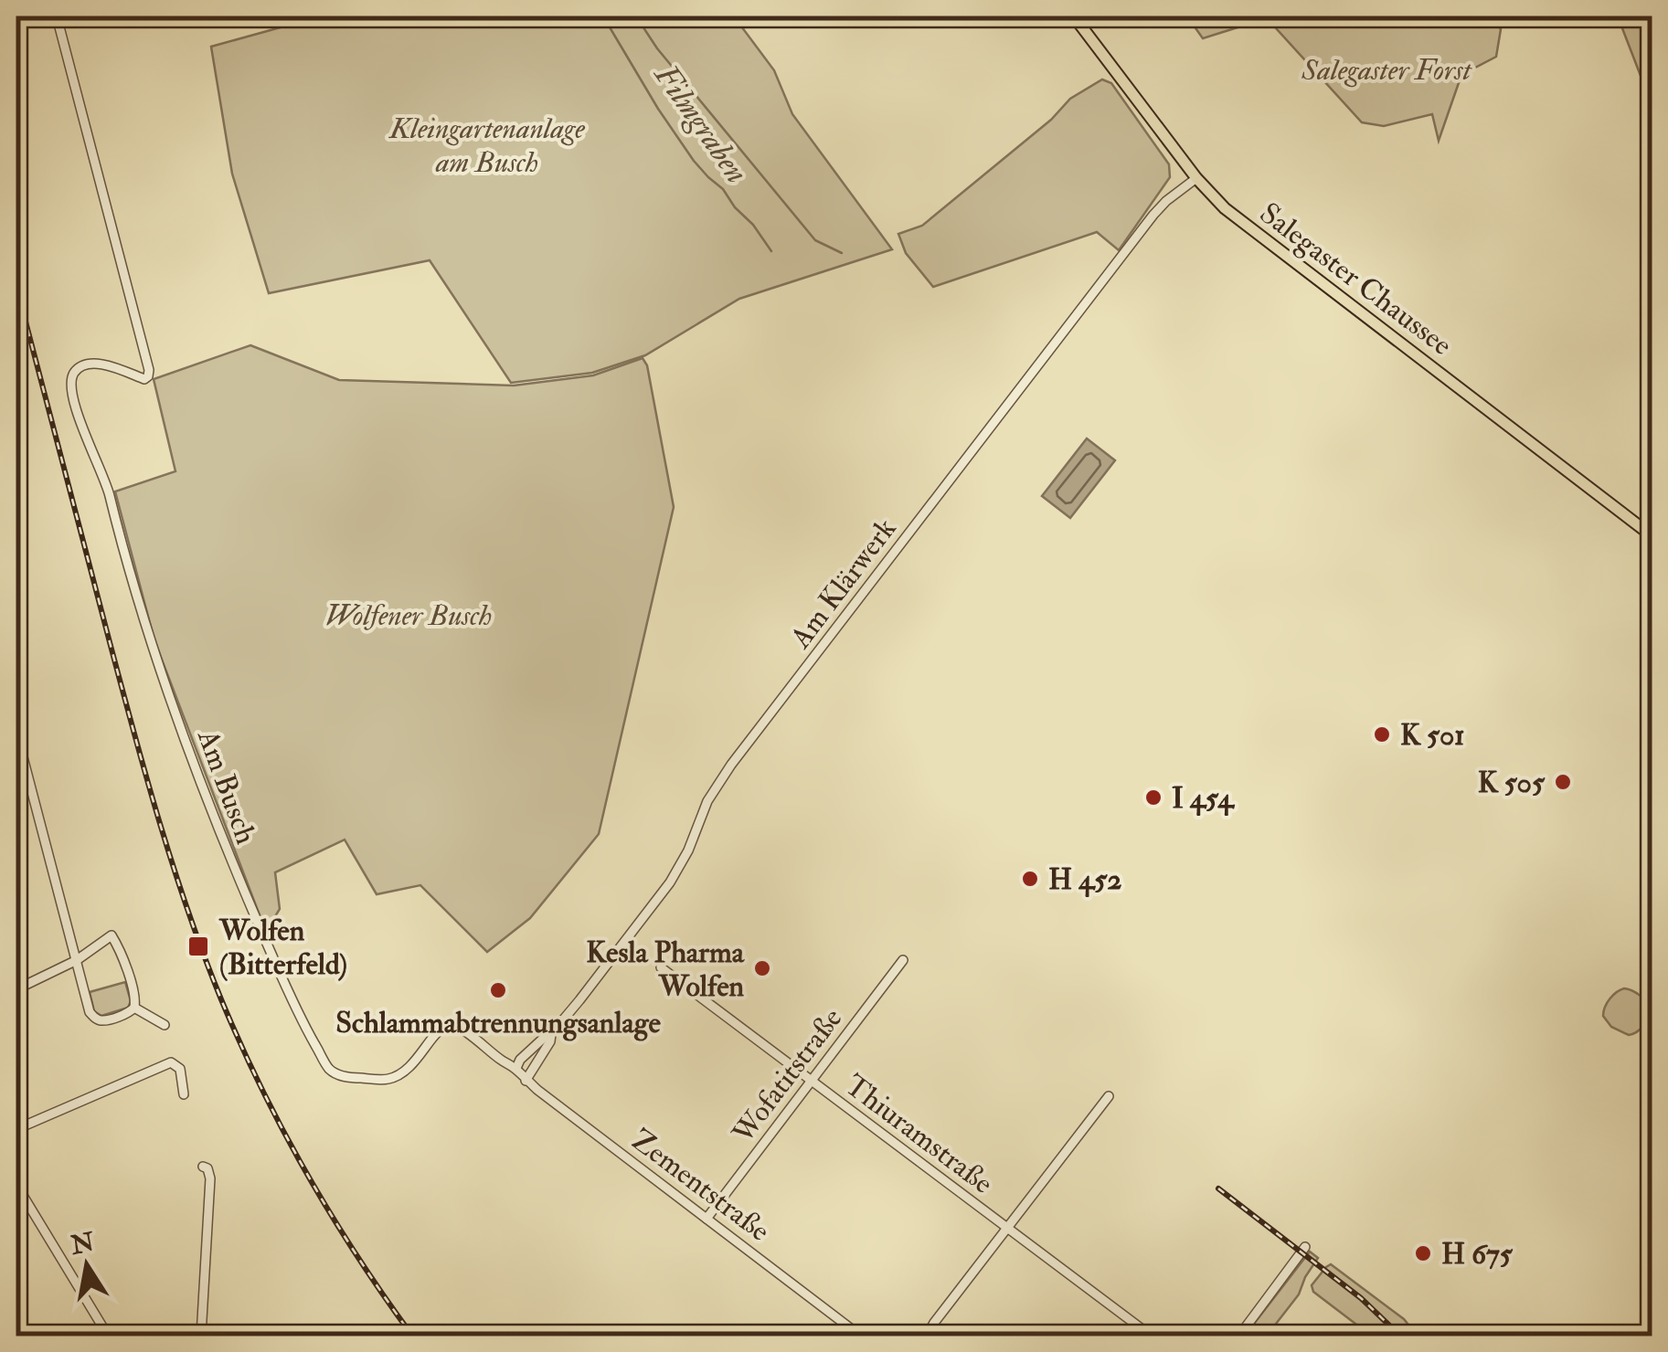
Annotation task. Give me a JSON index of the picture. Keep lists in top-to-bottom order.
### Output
{
  "streets": {
    "main road": ["Salegaster Chaussee"],
    "street": [
      "Am Klärwerk",
      "Am Busch",
      "Wofatitstraße",
      "Thiuramstraße",
      "Zementstraße"
    ]
  },
  "crossings": [
    ["Salegaster Chaussee", "Am Klärwerk"],
    ["Am Klärwerk", "Am Busch"],
    ["Am Klärwerk", "Zementstraße"],
    ["Am Busch", "Zementstraße"],
    ["Wofatitstraße", "Thiuramstraße"],
    ["Wofatitstraße", "Zementstraße"]
  ],
  "water": ["Filmgraben"],
  "parks": ["Salegaster Forst", "Kleingartenanlage am Busch", "Wolfener Busch"],
  "places": {
    "other": [
      "K 501",
      "K 505",
      "I 454",
      "H 452",
      "Kesla Pharma Wolfen",
      "Schlammabtrennungsanlage",
      "H 675"
    ],
    "transit": ["Wolfen (Bitterfeld)"]
  },
  "north": "top"
}
